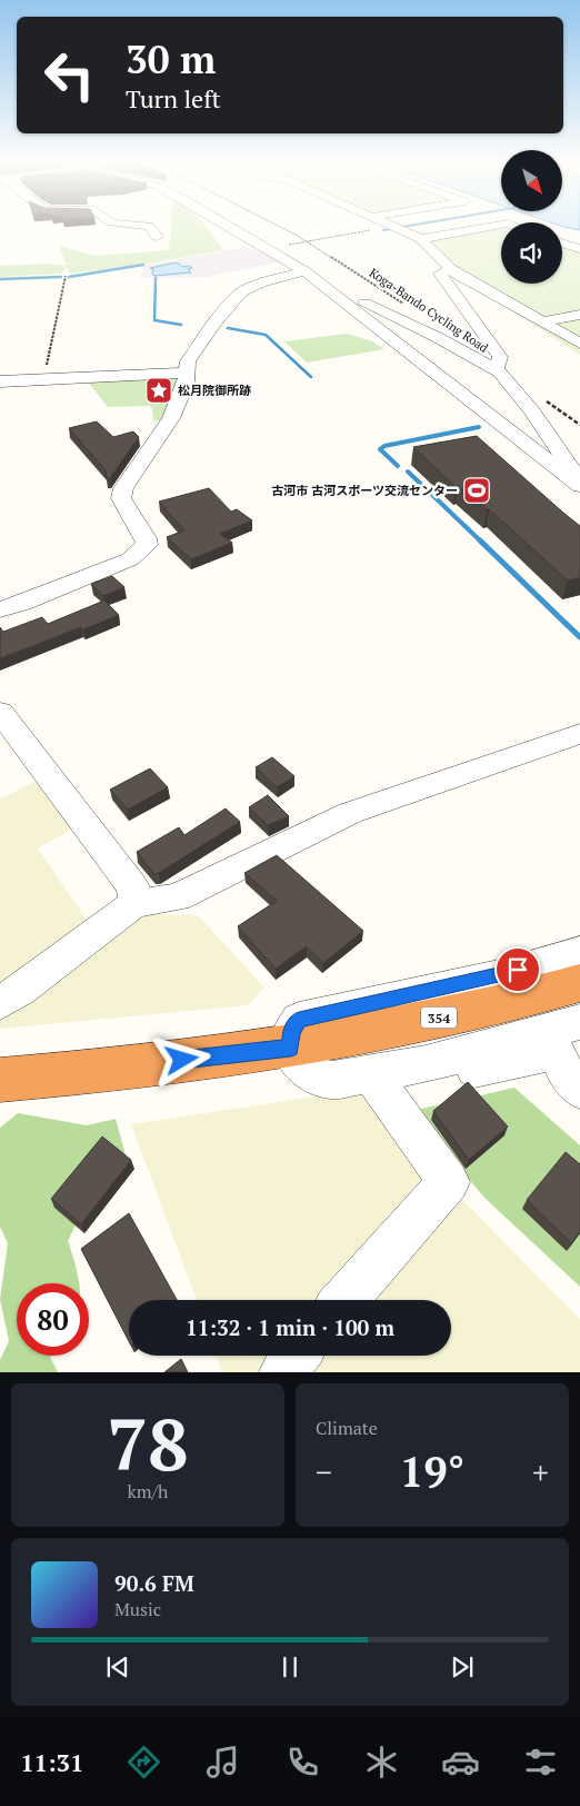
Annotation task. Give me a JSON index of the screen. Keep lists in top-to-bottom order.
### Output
{
  "streets": {
    "highway": ["354"],
    "path": ["Koga-Bando Cycling Road"]
  },
  "places": {
    "place": ["松月院御所跡"],
    "sports": ["古河市 古河スポーツ交流センター"]
  },
  "north": "bottom right",
  "page": {
    "turn": ["30 m", "Turn left"],
    "limit": "80",
    "trip": "11:32 · 1 min · 100 m",
    "tile": [
      ["78", "km/h"],
      "Climate"
    ],
    "heat": ["−", "19°", "+"],
    "song": ["90.6 FM", "Music"],
    "tabs": "11:31"
  }
}
